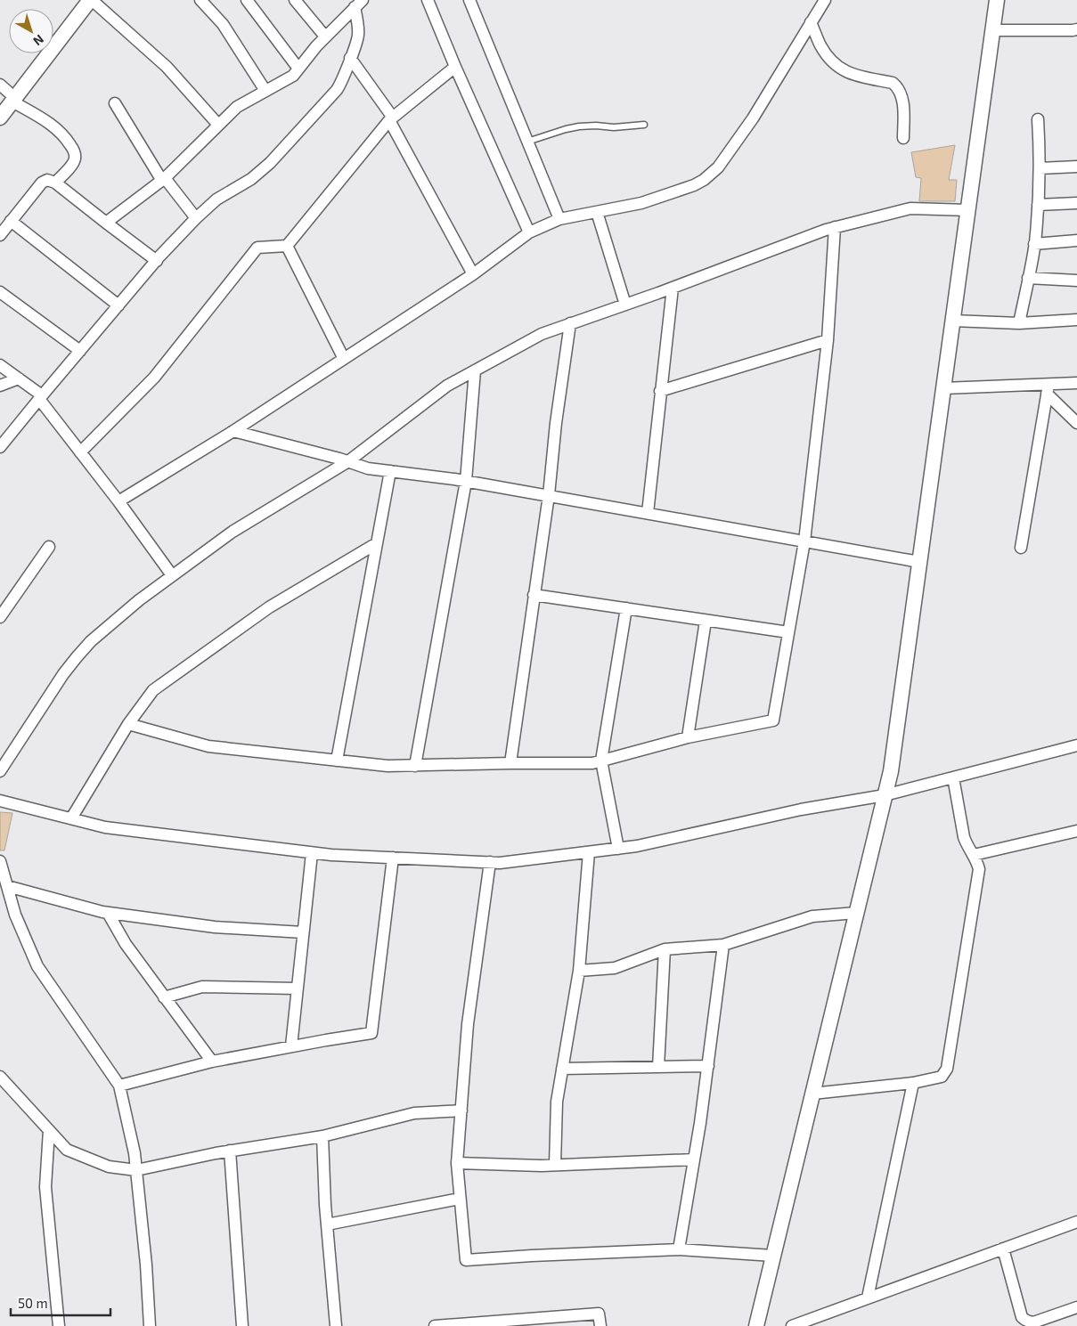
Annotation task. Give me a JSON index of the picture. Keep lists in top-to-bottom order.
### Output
{
  "scale_bar": "50 m",
  "north": "bottom right"
}
